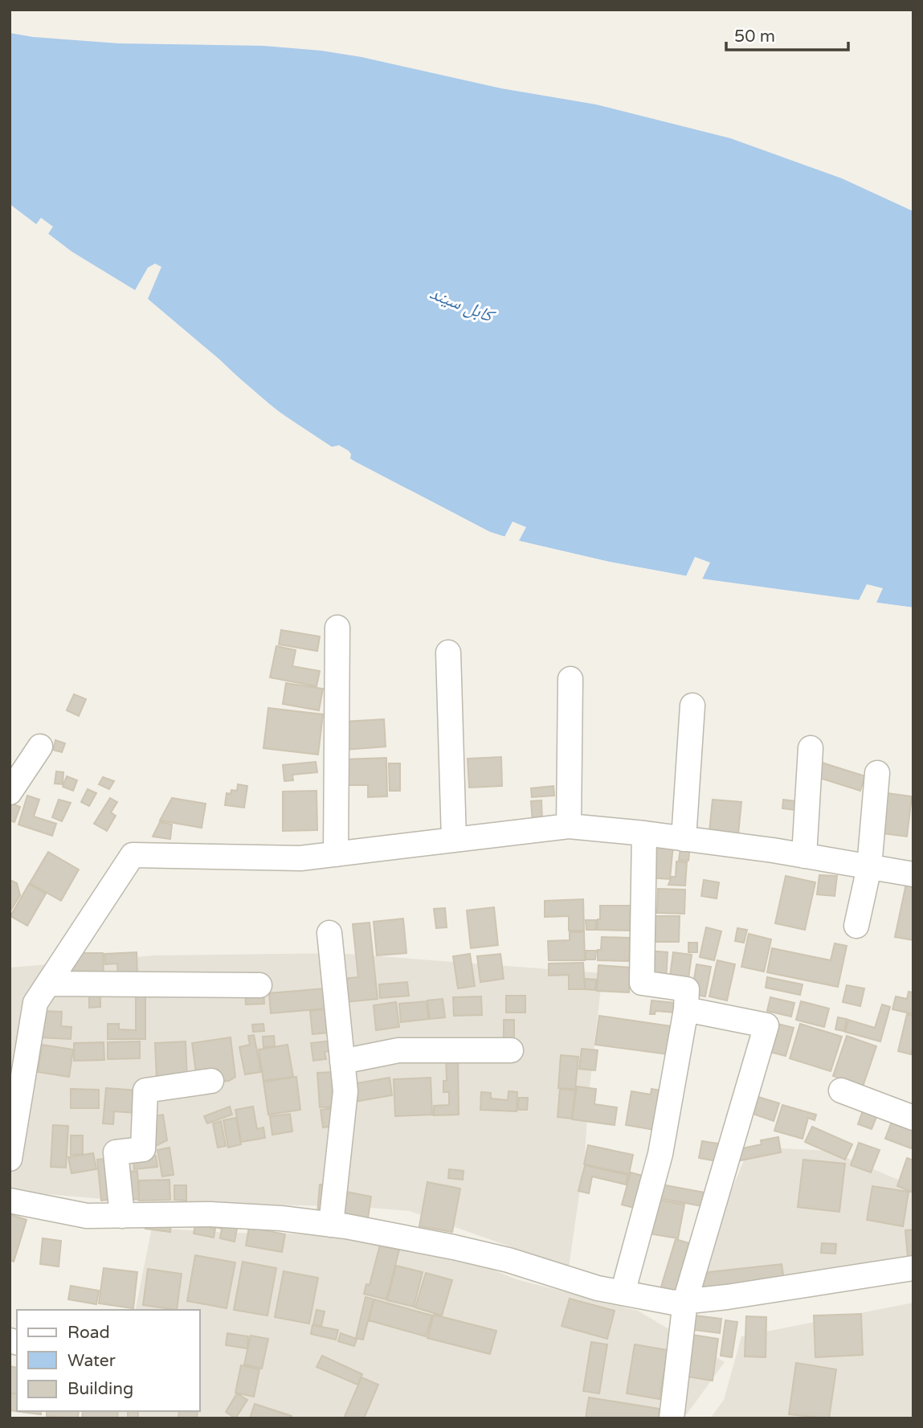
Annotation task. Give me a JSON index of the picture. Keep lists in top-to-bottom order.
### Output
{
  "water": ["کابل سيند"],
  "legend": ["Road", "Water", "Building"],
  "scale_bar": "50 m"
}
